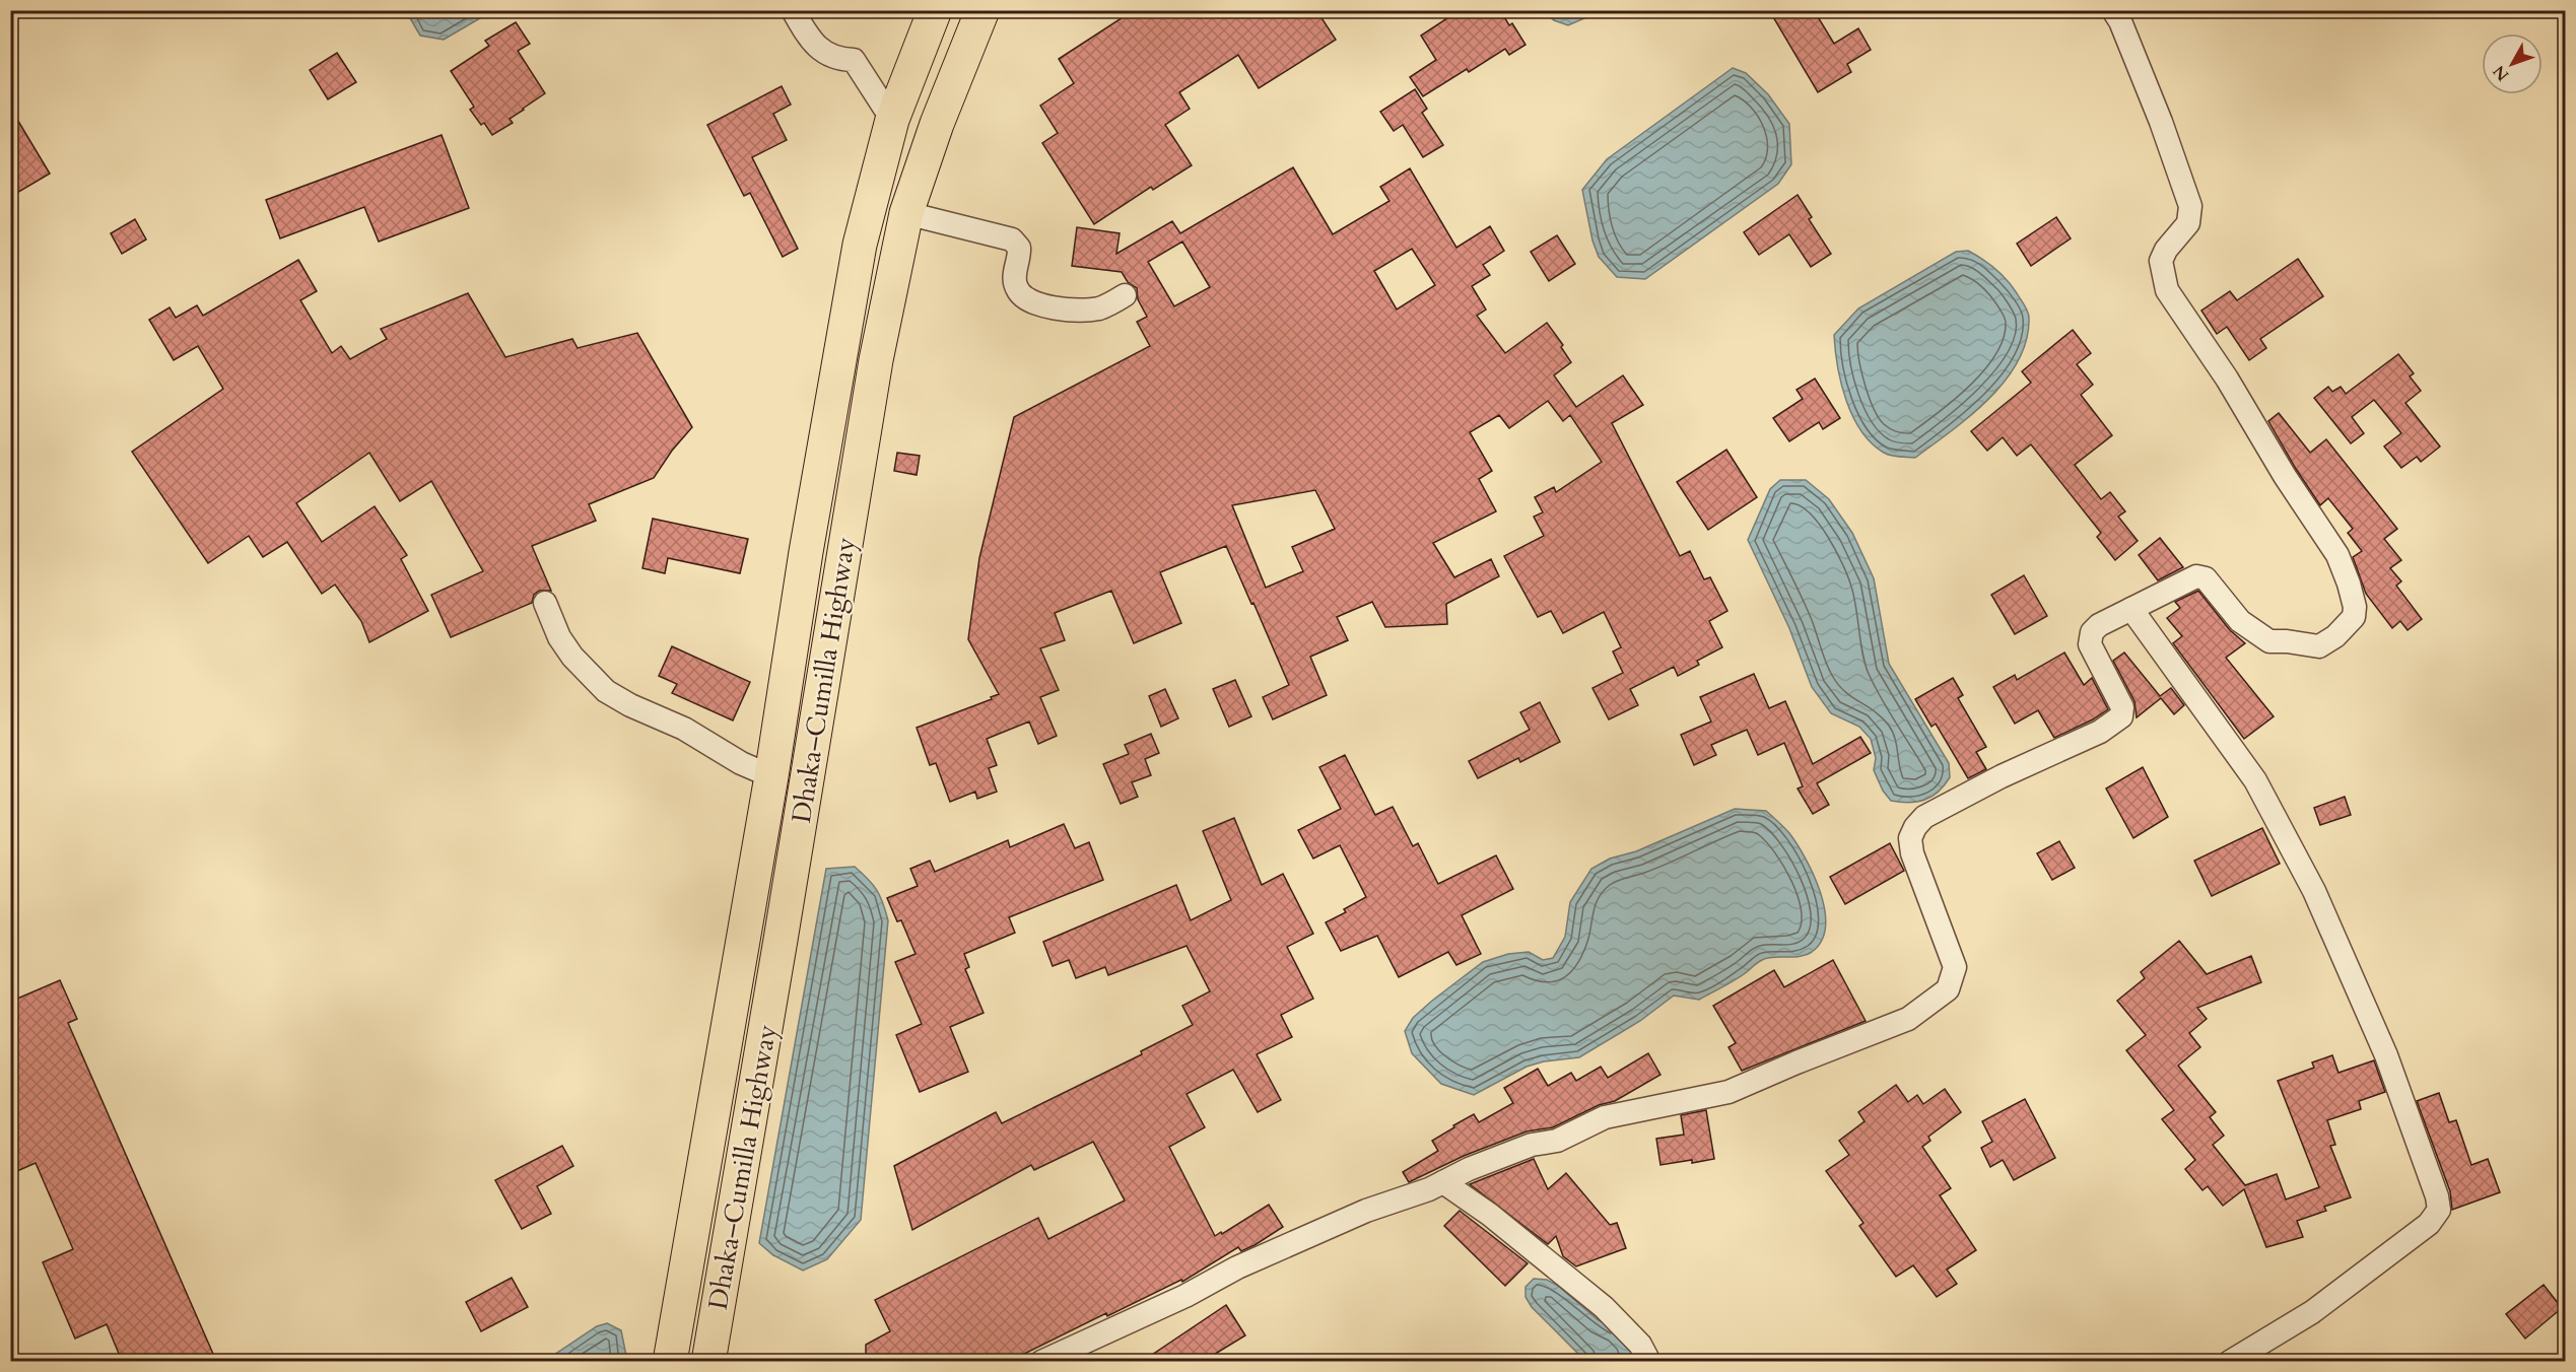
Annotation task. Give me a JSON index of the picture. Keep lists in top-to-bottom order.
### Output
{
  "streets": {
    "highway": ["Dhaka–Cumilla Highway"]
  },
  "north": "bottom left"
}
